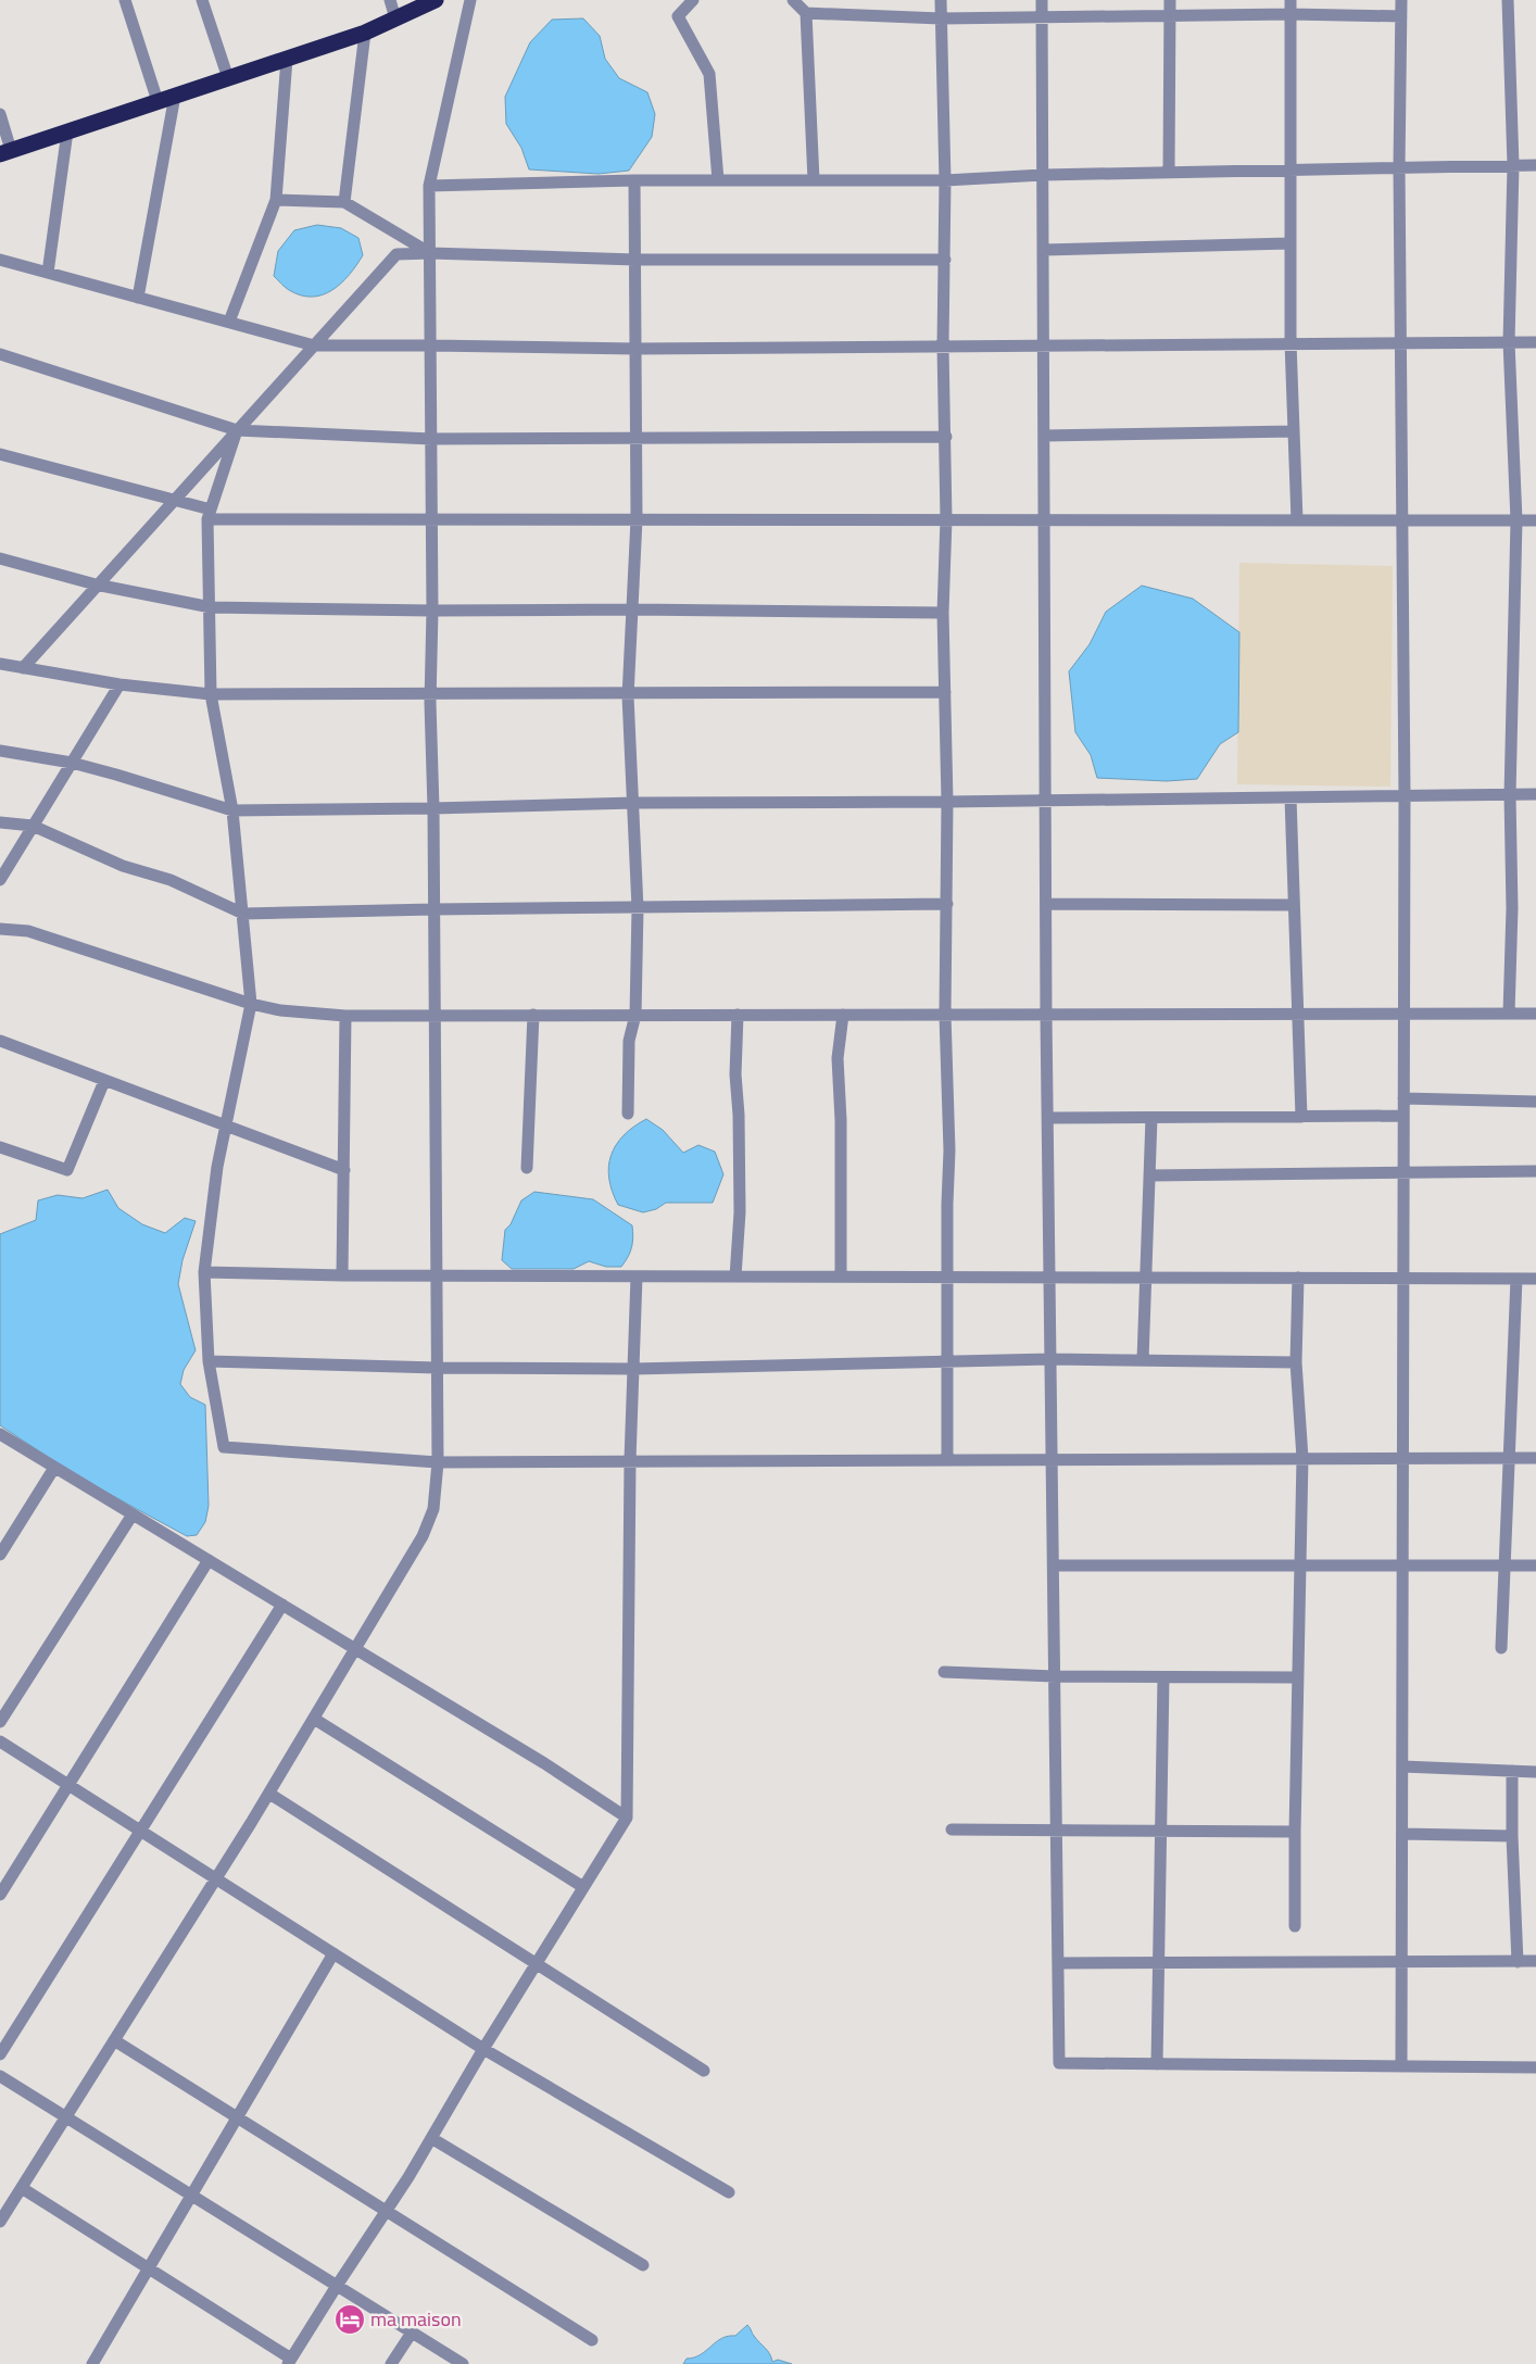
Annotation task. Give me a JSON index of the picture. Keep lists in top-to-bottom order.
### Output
{
  "places": {
    "hotel": ["ma maison"]
  }
}
